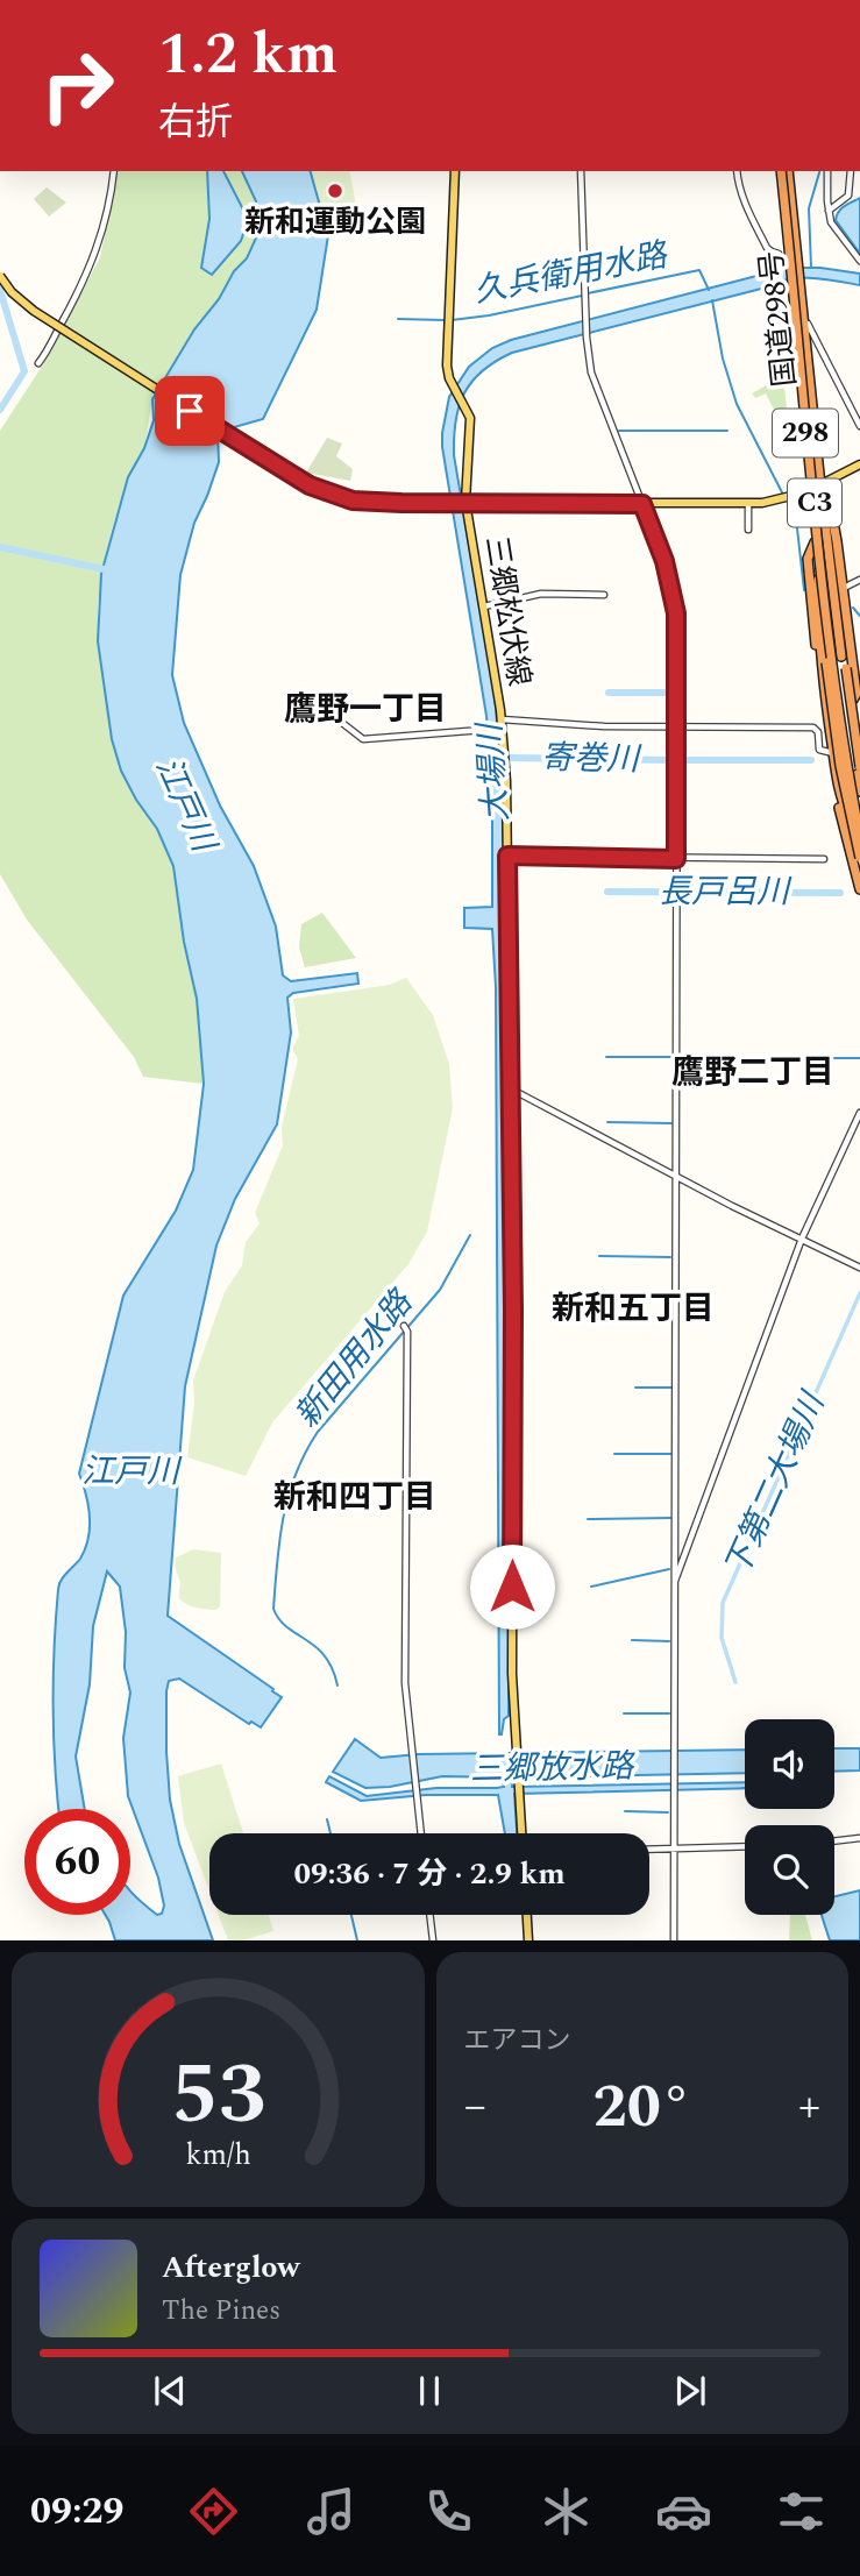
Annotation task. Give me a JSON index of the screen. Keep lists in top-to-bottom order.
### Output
{
  "streets": {
    "highway": ["国道298号", "298", "C3"],
    "main road": ["三郷松伏線"]
  },
  "crossings": [
    ["国道298号", "298"],
    ["国道298号", "C3"]
  ],
  "districts": [
    "鷹野一丁目",
    "鷹野二丁目",
    "新和五丁目",
    "新和四丁目"
  ],
  "water": [
    "久兵衛用水路",
    "寄巻川",
    "大場川",
    "江戸川",
    "長戸呂川",
    "新田用水路",
    "下第二大場川",
    "三郷放水路"
  ],
  "places": ["新和運動公園"],
  "page": {
    "turn": ["1.2 km", "右折"],
    "limit": "60",
    "trip": "09:36 · 7 分 · 2.9 km",
    "tile": "エアコン",
    "heat": ["−", "20°", "+"],
    "song": ["Afterglow", "The Pines"],
    "tabs": "09:29",
    "gauge": ["53", "km/h"]
  }
}
